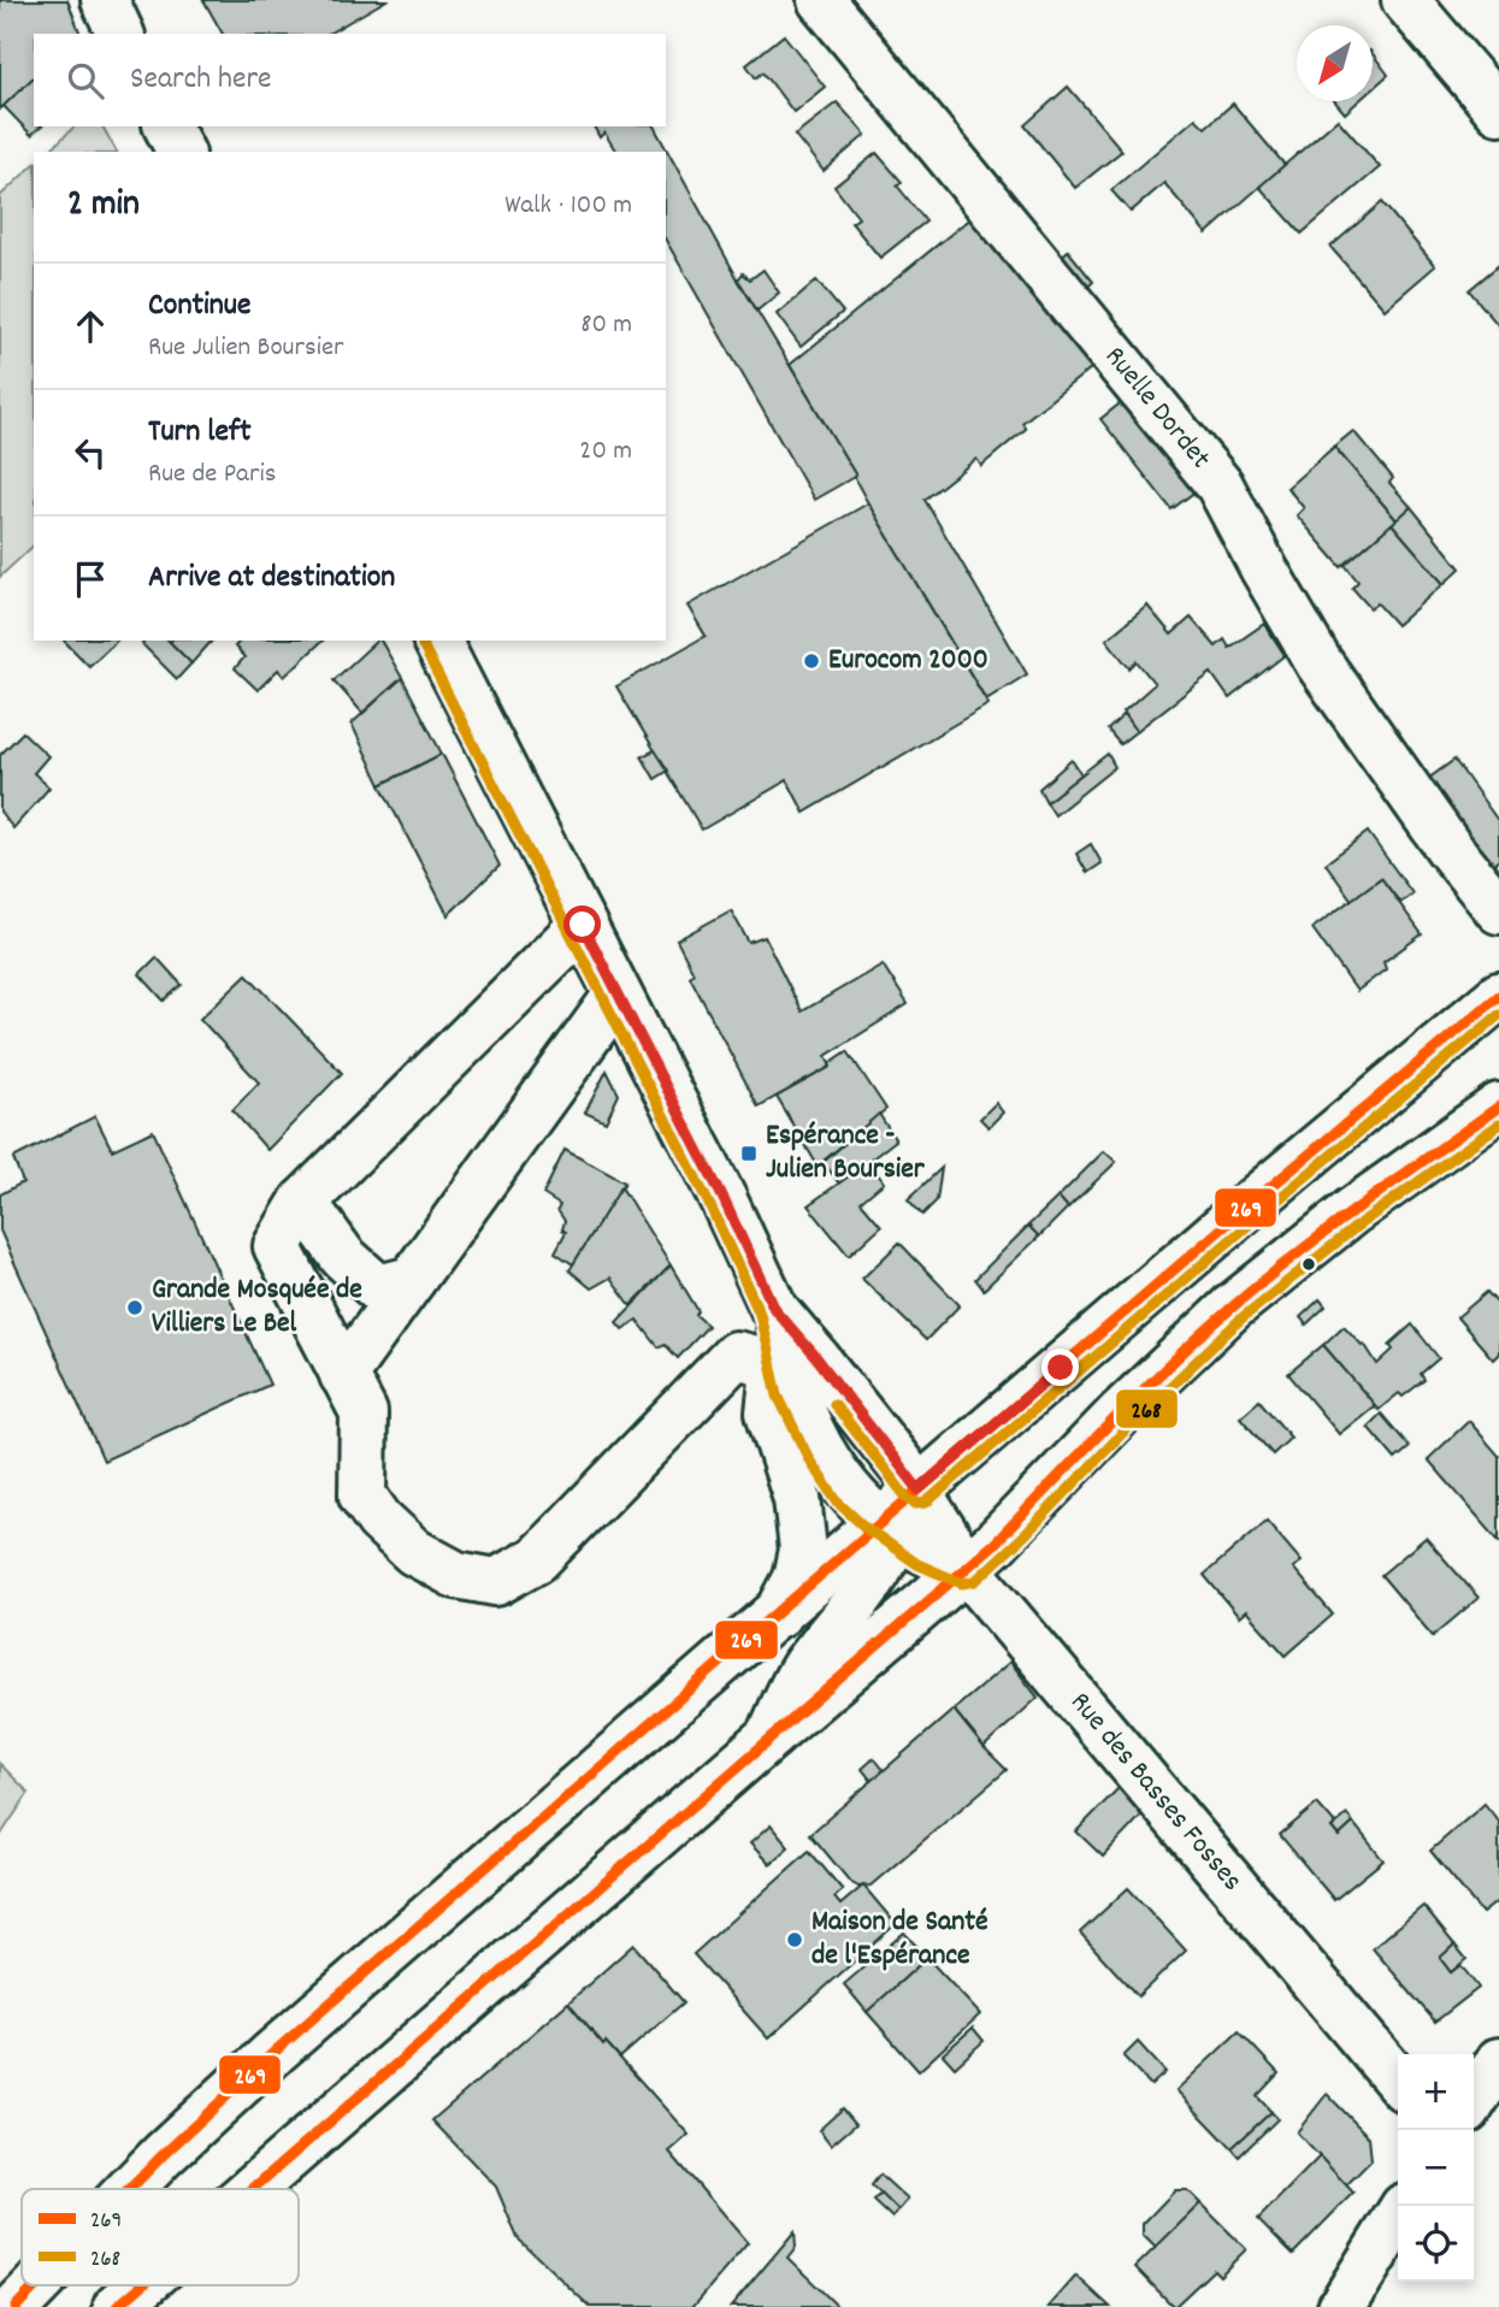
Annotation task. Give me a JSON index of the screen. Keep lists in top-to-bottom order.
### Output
{
  "streets": {
    "main road": ["Ruelle Dordet", "Rue des Basses Fosses"]
  },
  "places": {
    "other": ["Eurocom 2000", "Grande Mosquée de Villiers Le Bel", "Maison de Santé de l'Espérance"],
    "transit": ["Espérance - Julien Boursier"]
  },
  "lines": ["transit line 268", "transit line 269"],
  "legend": ["269", "268"],
  "north": "bottom left",
  "page": {
    "search": "Search here",
    "heading": ["2 min", "Walk · 100 m"],
    "list": [
      ["Continue", "Rue Julien Boursier", "80 m"],
      ["Turn left", "Rue de Paris", "20 m"],
      "Arrive at destination"
    ],
    "map_buttons": ["+", "−"]
  }
}
